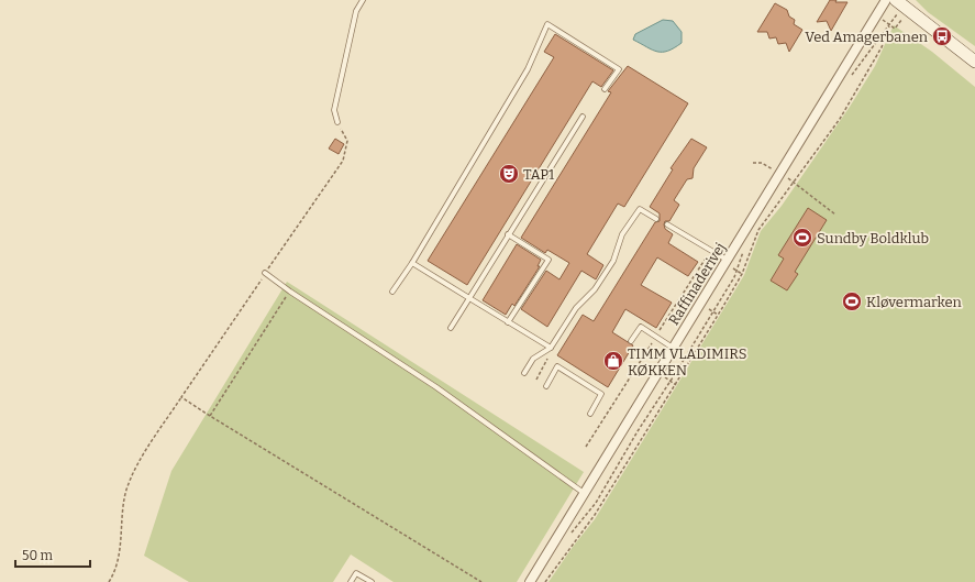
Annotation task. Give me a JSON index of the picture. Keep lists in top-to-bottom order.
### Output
{
  "streets": {
    "street": ["Raffinaderivej"]
  },
  "places": {
    "bus stop": ["Ved Amagerbanen"],
    "theatre": ["TAP1"],
    "sports": ["Sundby Boldklub", "Kløvermarken"],
    "shop": ["TIMM VLADIMIRS KØKKEN"]
  },
  "scale_bar": "50 m"
}
